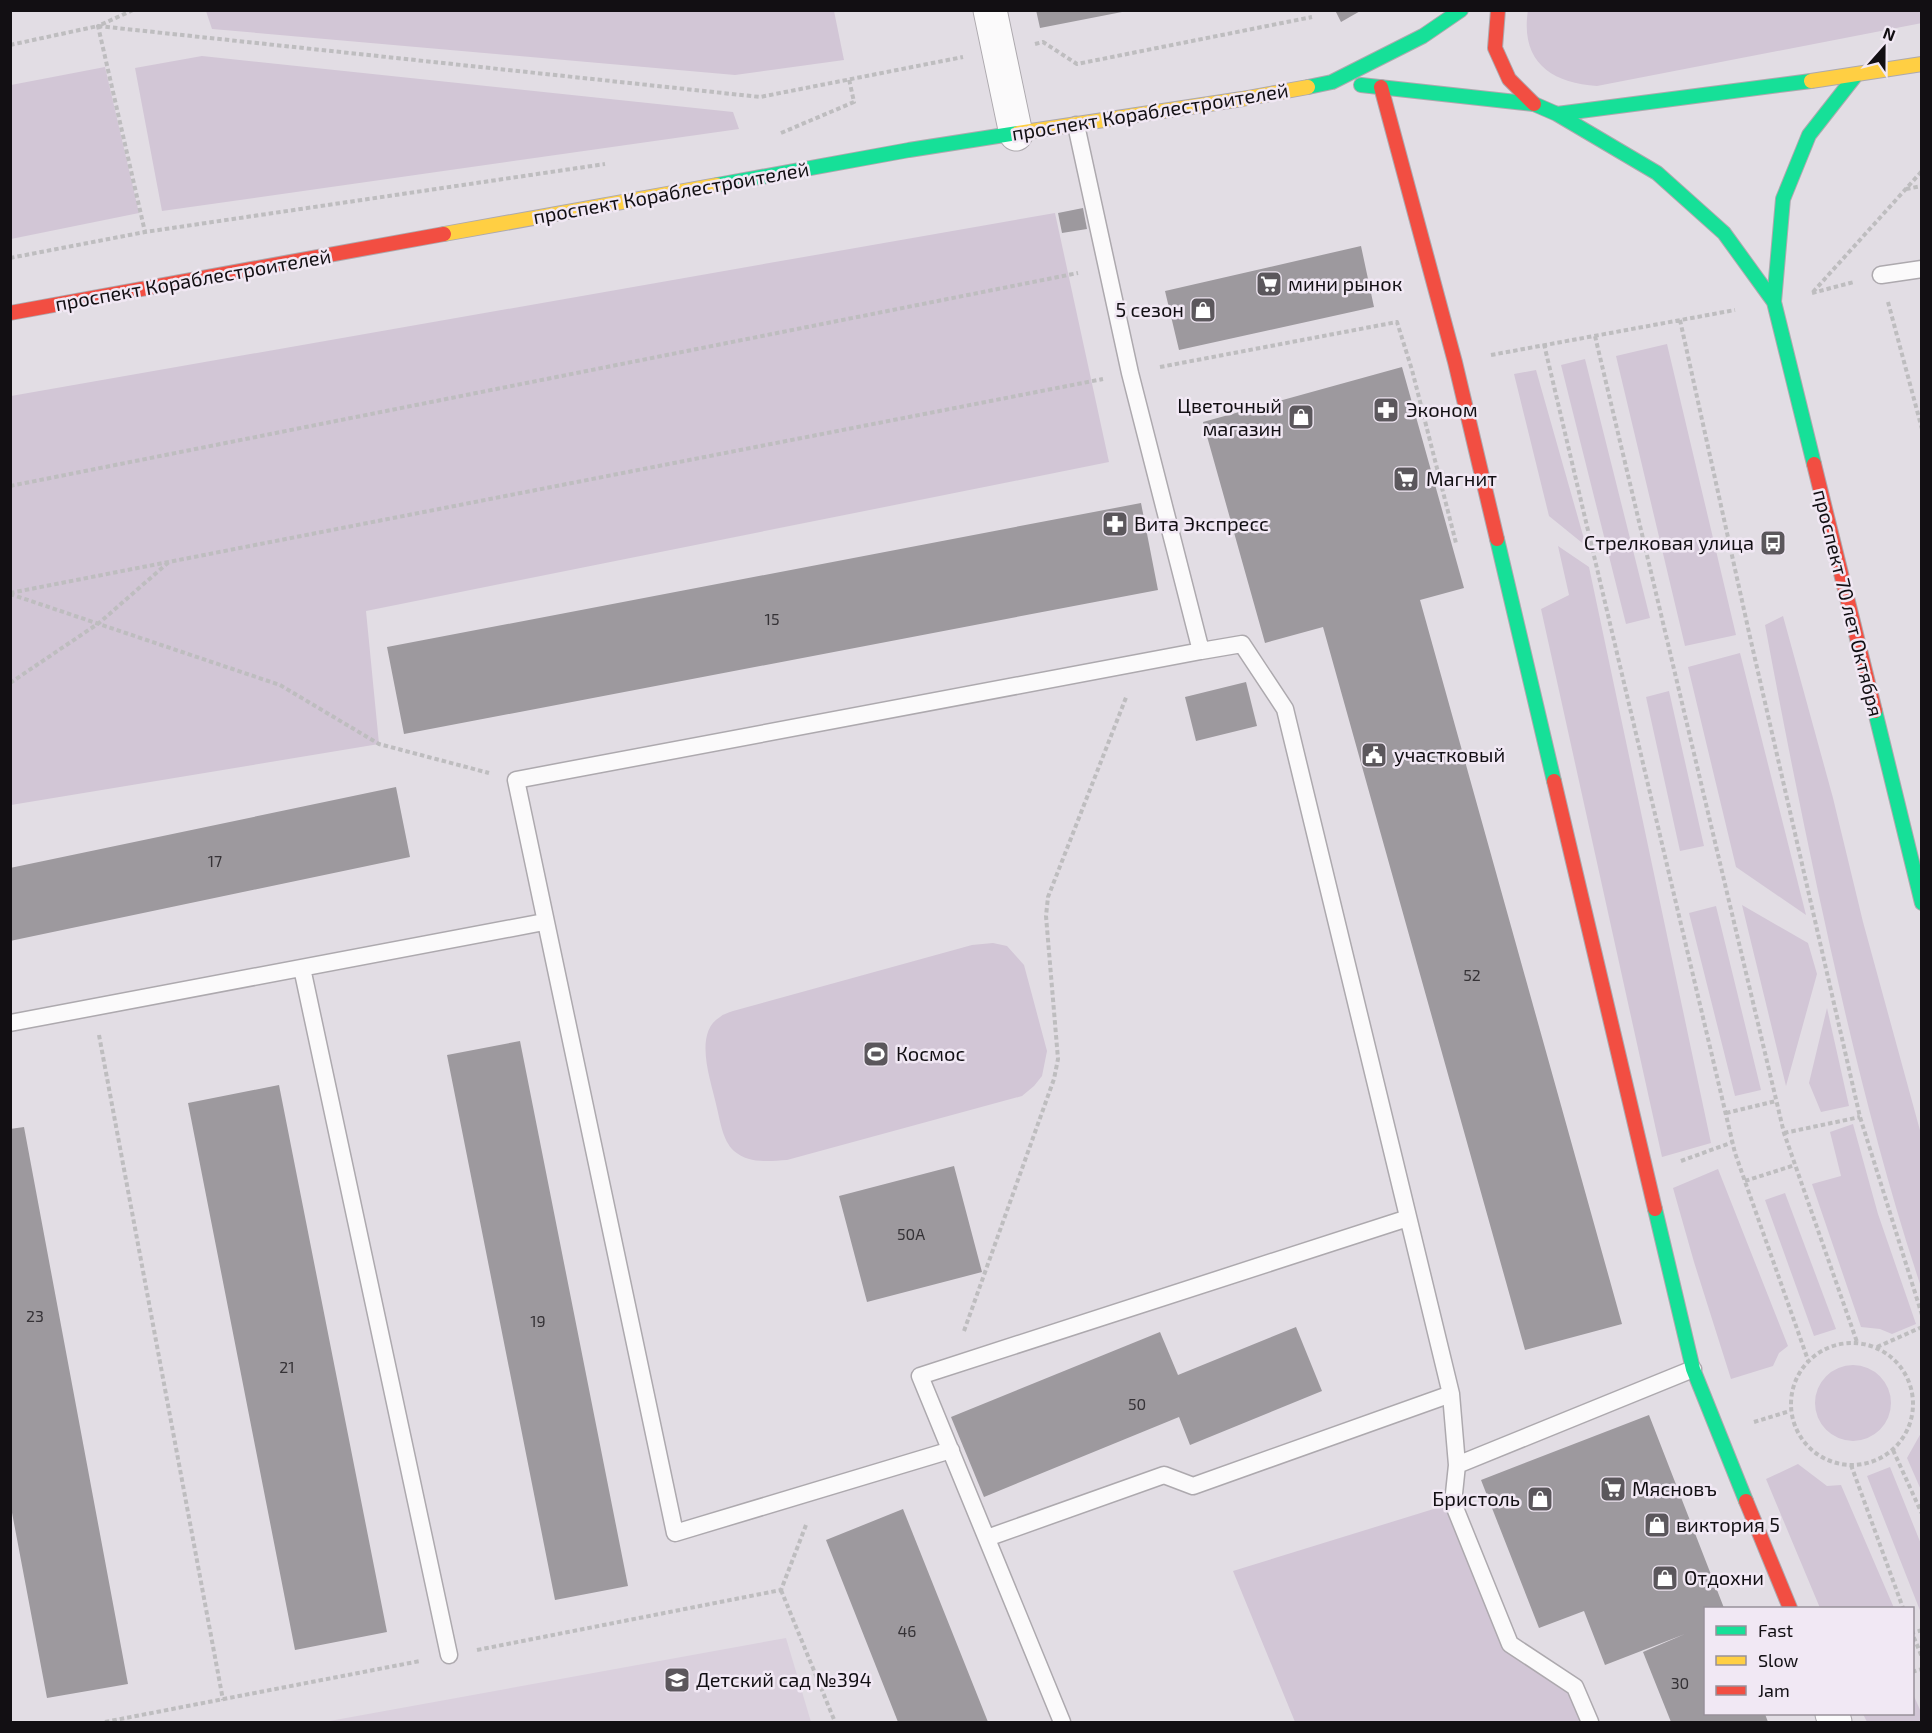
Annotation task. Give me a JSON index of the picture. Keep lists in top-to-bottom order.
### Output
{
  "streets": {
    "street": ["проспект Кораблестроителей", "проспект 70 лет Октября"]
  },
  "places": {
    "supermarket": ["мини рынок", "Магнит", "Мясновъ"],
    "shop": [
      "5 сезон",
      "Цветочный магазин",
      "Бристоль",
      "виктория 5",
      "Отдохни"
    ],
    "pharmacy": ["Эконом", "Вита Экспресс"],
    "bus stop": ["Стрелковая улица"],
    "public building": ["участковый"],
    "sports": ["Космос"],
    "school or university": ["Детский сад №394"]
  },
  "house_numbers": [
    "15",
    "17",
    "52",
    "50А",
    "23",
    "19",
    "21",
    "50",
    "46",
    "30"
  ],
  "legend": ["Fast", "Slow", "Jam"],
  "north": "top"
}
